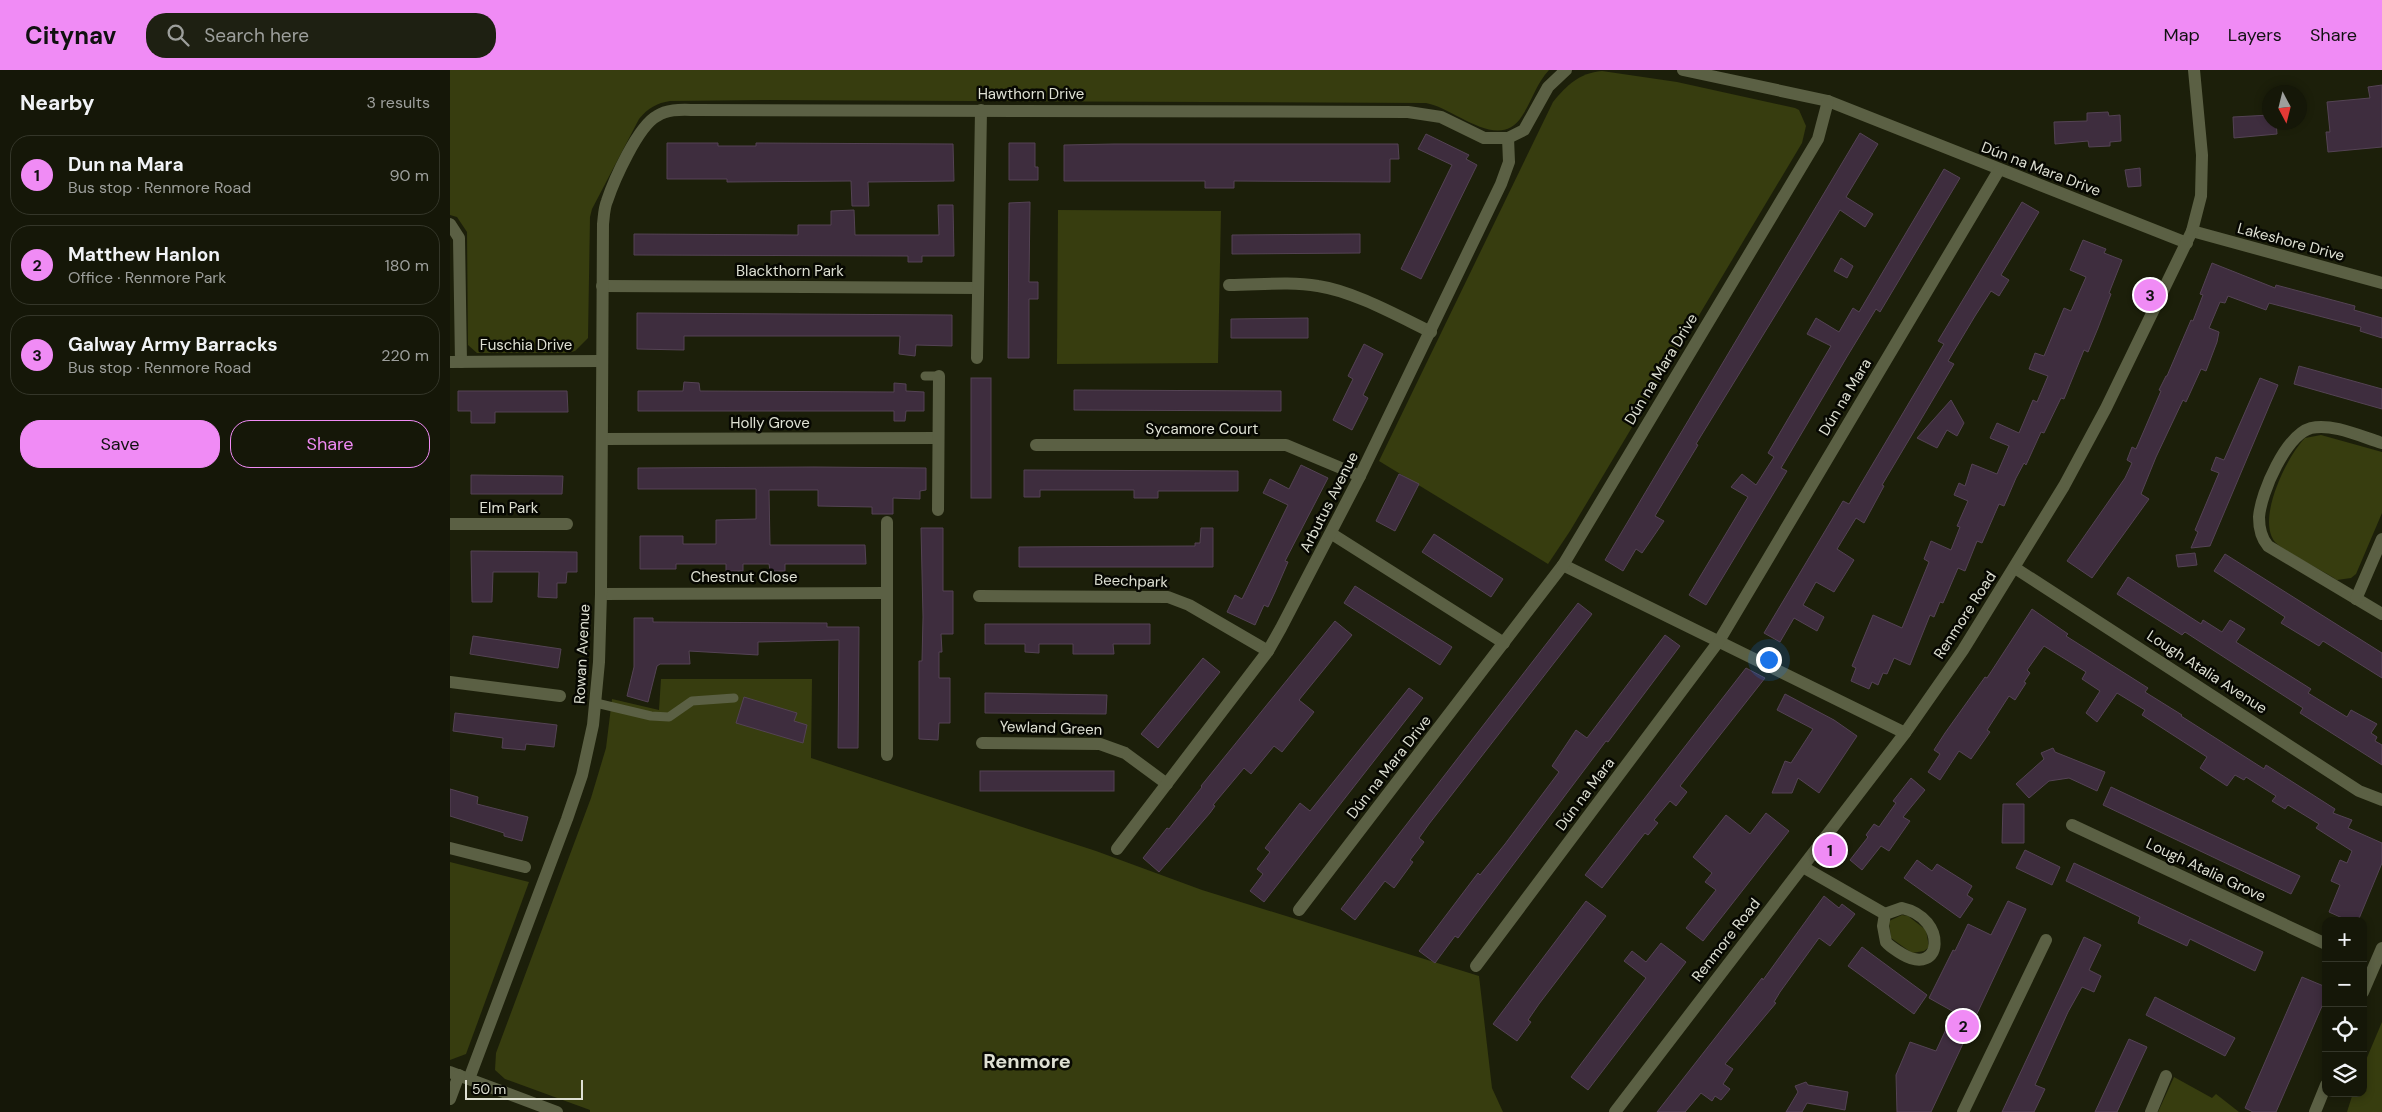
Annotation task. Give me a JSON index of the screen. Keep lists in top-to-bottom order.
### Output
{
  "streets": {
    "street": [
      "Hawthorn Drive",
      "Dún na Mara Drive",
      "Lakeshore Drive",
      "Blackthorn Park",
      "Fuschia Drive",
      "Dún na Mara",
      "Holly Grove",
      "Sycamore Court",
      "Arbutus Avenue",
      "Elm Park",
      "Chestnut Close",
      "Beechpark",
      "Renmore Road",
      "Rowan Avenue",
      "Lough Atalia Avenue",
      "Yewland Green",
      "Lough Atalia Grove"
    ]
  },
  "crossings": [
    ["Hawthorn Drive", "Arbutus Avenue"],
    ["Hawthorn Drive", "Rowan Avenue"],
    ["Dún na Mara Drive", "Lakeshore Drive"],
    ["Dún na Mara Drive", "Dún na Mara"],
    ["Dún na Mara Drive", "Renmore Road"],
    ["Lakeshore Drive", "Renmore Road"],
    ["Blackthorn Park", "Rowan Avenue"],
    ["Fuschia Drive", "Rowan Avenue"],
    ["Holly Grove", "Rowan Avenue"],
    ["Sycamore Court", "Arbutus Avenue"],
    ["Arbutus Avenue", "Beechpark"],
    ["Arbutus Avenue", "Yewland Green"],
    ["Chestnut Close", "Rowan Avenue"],
    ["Renmore Road", "Lough Atalia Avenue"]
  ],
  "districts": ["Renmore"],
  "scale_bar": "50 m",
  "north": "bottom",
  "page": {
    "header": "Citynav",
    "search": "Search here",
    "nav": ["Map", "Layers", "Share"],
    "heading": ["Nearby", "3 results"],
    "list": [
      {
        "mark": "1",
        "name": "Dun na Mara",
        "note": "Bus stop · Renmore Road",
        "value": "90 m"
      },
      {
        "mark": "2",
        "name": "Matthew Hanlon",
        "note": "Office · Renmore Park",
        "value": "180 m"
      },
      {
        "mark": "3",
        "name": "Galway Army Barracks",
        "note": "Bus stop · Renmore Road",
        "value": "220 m"
      }
    ],
    "pins": ["3", "1", "2"],
    "buttons": ["Save", "Share"],
    "map_buttons": ["+", "−"],
    "scale": "50 m"
  }
}
